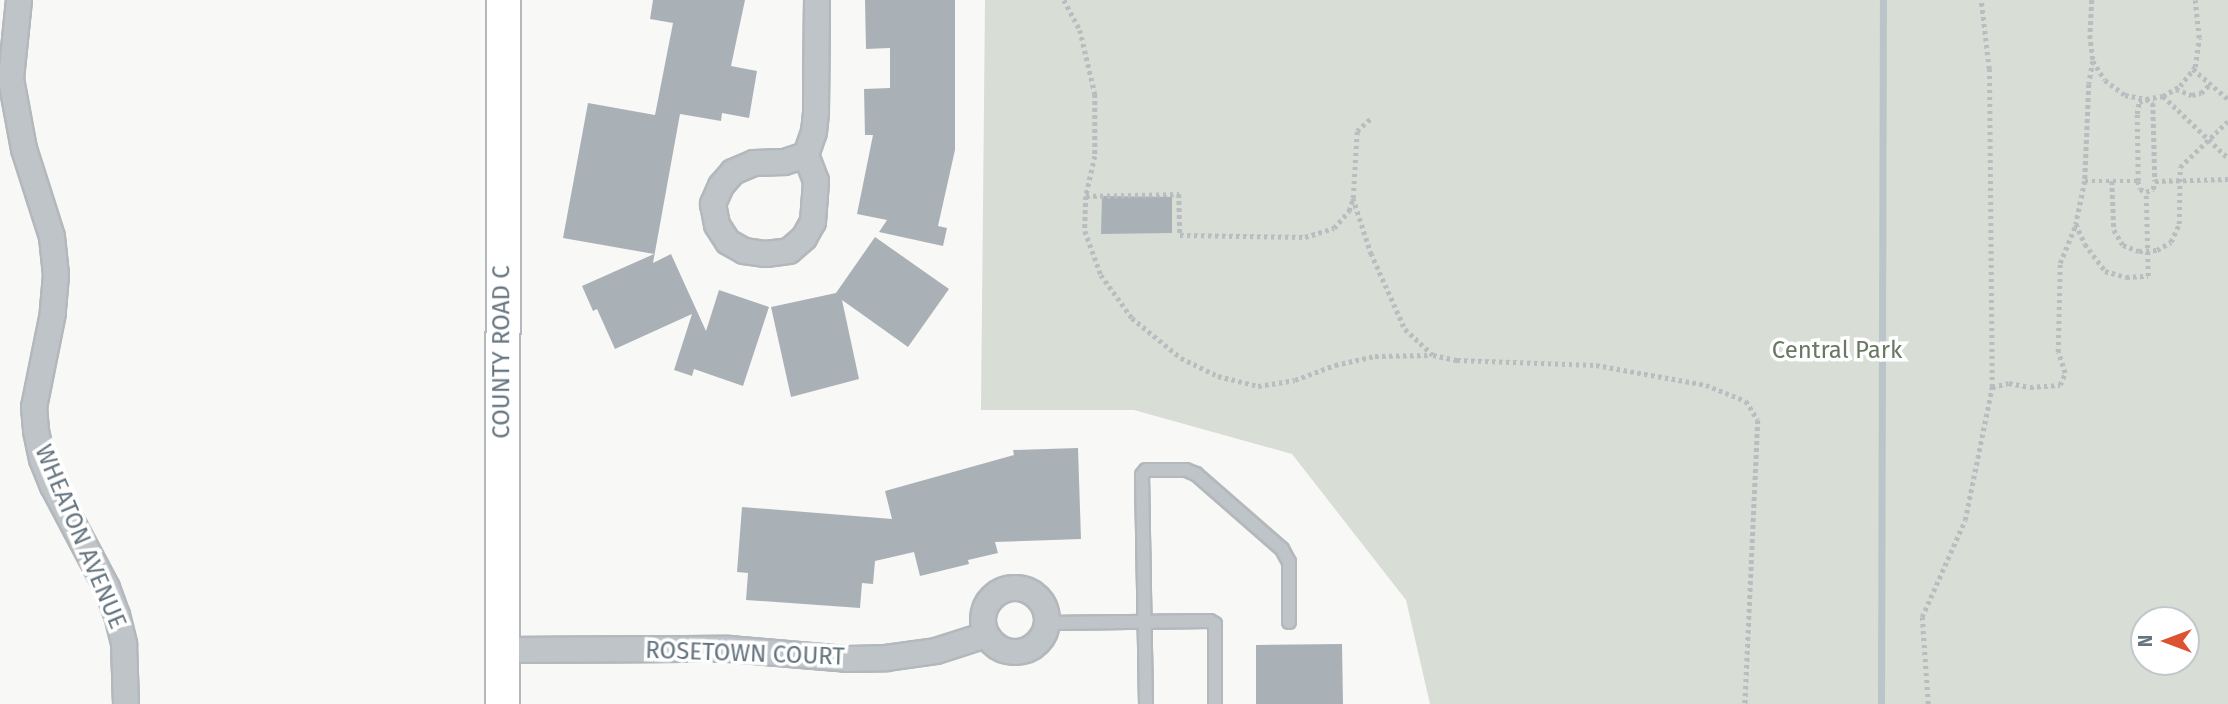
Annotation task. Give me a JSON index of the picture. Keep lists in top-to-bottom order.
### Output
{
  "streets": {
    "main road": ["COUNTY ROAD C"],
    "street": ["WHEATON AVENUE", "ROSETOWN COURT"]
  },
  "crossings": [
    ["COUNTY ROAD C", "ROSETOWN COURT"]
  ],
  "parks": ["Central Park"],
  "north": "left"
}
